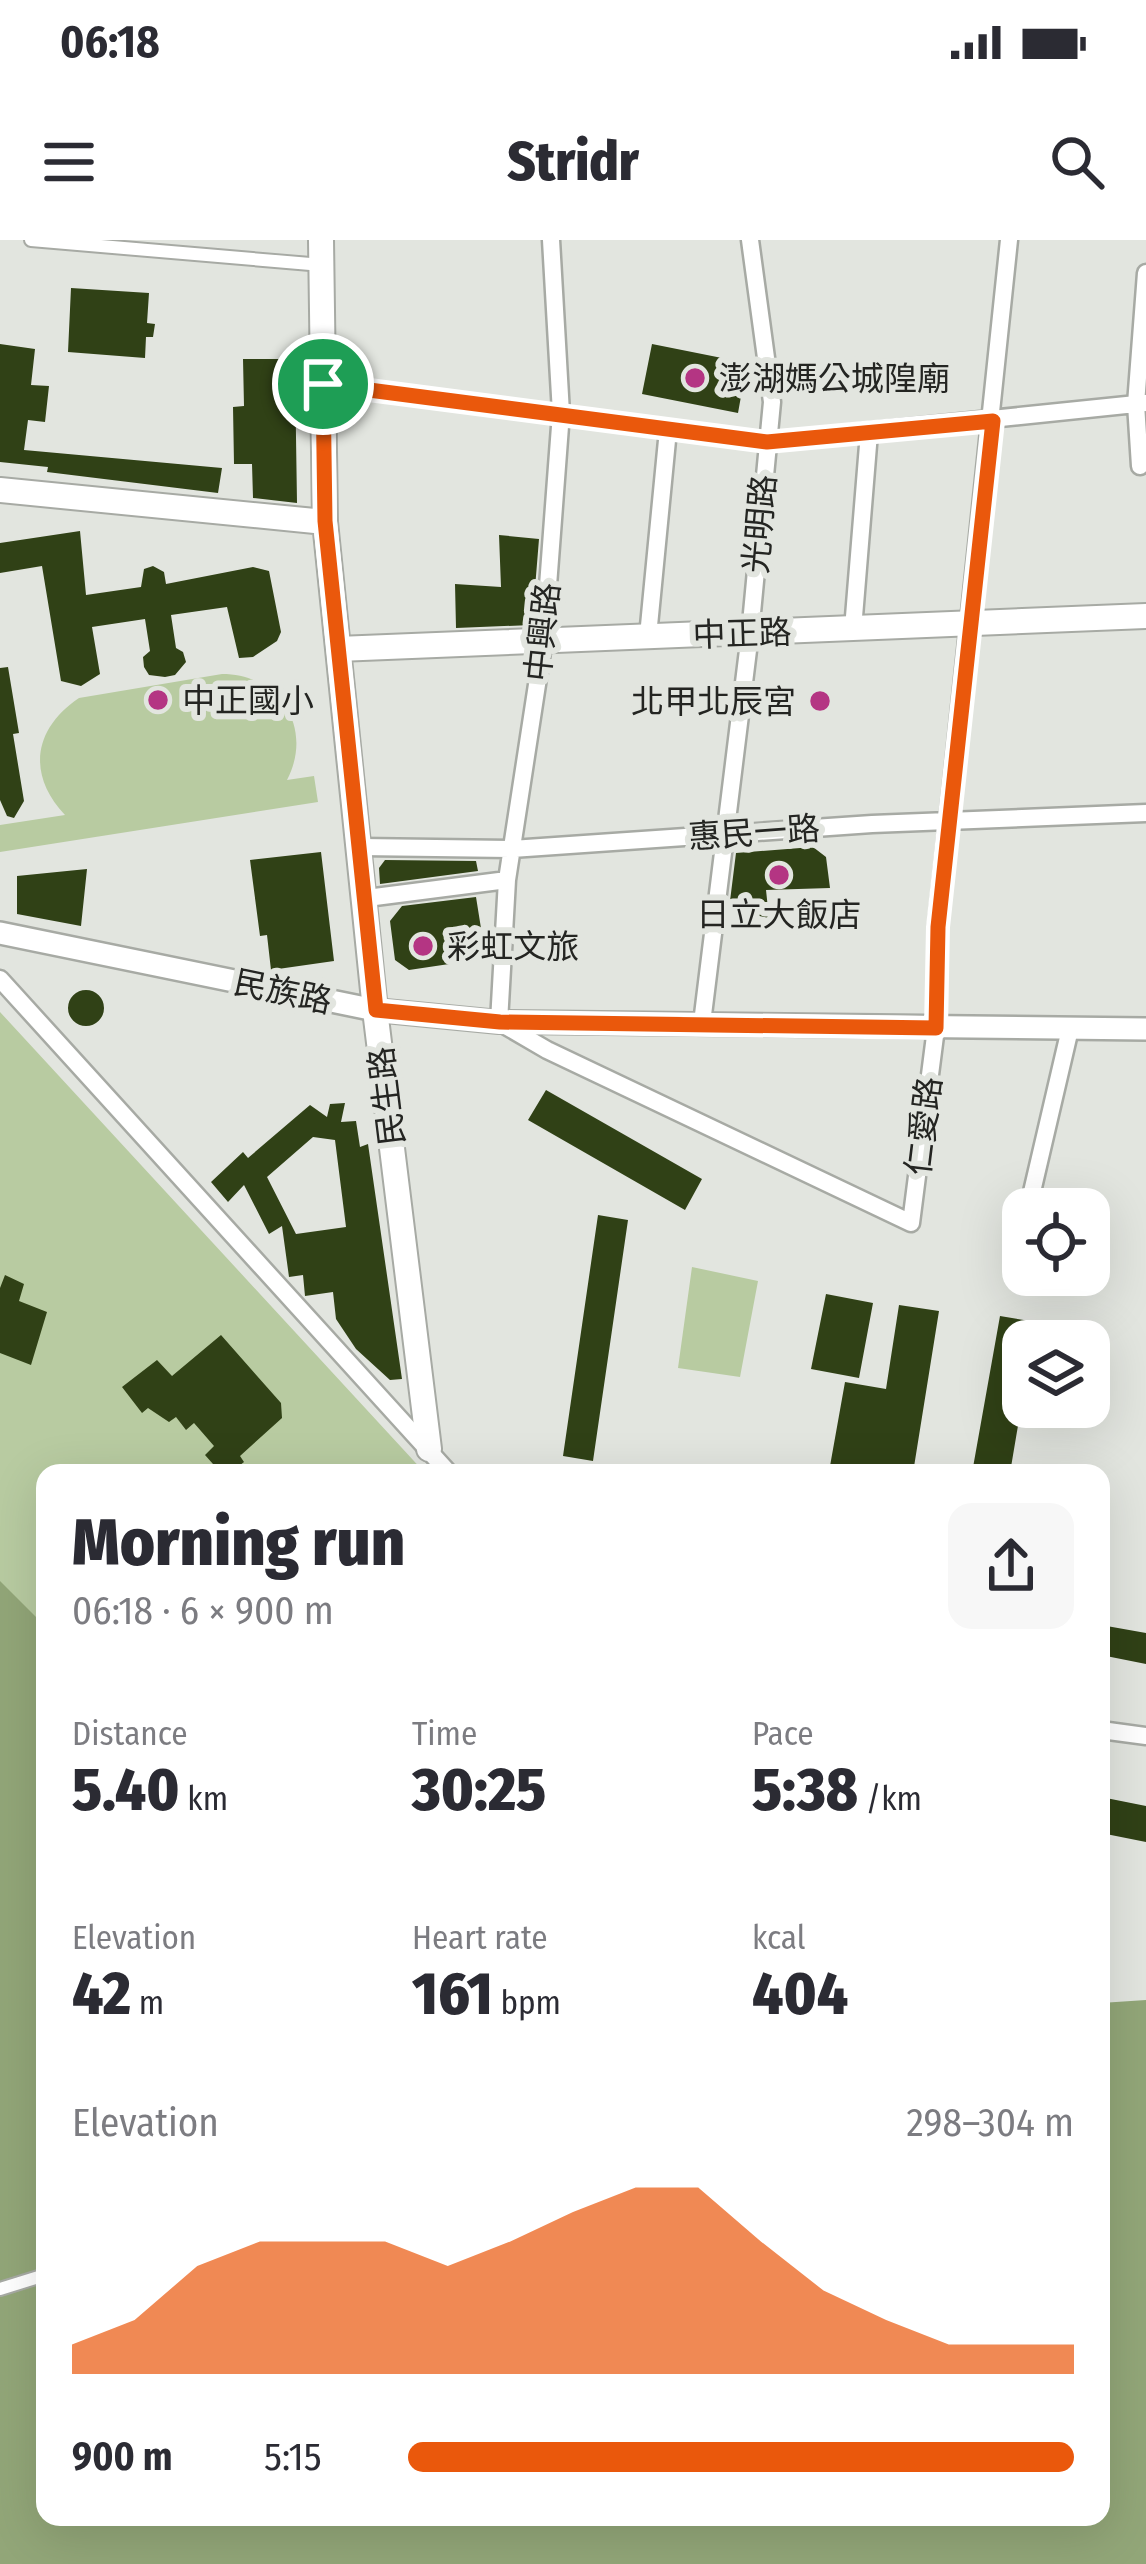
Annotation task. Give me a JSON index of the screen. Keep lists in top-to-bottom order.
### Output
{
  "streets": {
    "main road": ["中正路", "民生路"],
    "street": [
      "光明路",
      "中興路",
      "惠民一路",
      "民族路",
      "仁愛路"
    ]
  },
  "crossings": [
    ["光明路", "中正路"],
    ["光明路", "惠民一路"],
    ["光明路", "民族路"],
    ["中興路", "中正路"],
    ["中興路", "惠民一路"],
    ["中興路", "民族路"],
    ["中興路", "仁愛路"],
    ["中正路", "民生路"],
    ["中正路", "仁愛路"],
    ["惠民一路", "民生路"],
    ["惠民一路", "仁愛路"],
    ["民族路", "民生路"],
    ["民族路", "仁愛路"]
  ],
  "places": [
    "澎湖媽公城隍廟",
    "中正國小",
    "北甲北辰宮",
    "日立大飯店",
    "彩虹文旅"
  ],
  "page": {
    "status": "06:18",
    "header": "Stridr",
    "heading": ["Morning run", "06:18 · 6 × 900 m"],
    "stats": [
      ["Distance", "5.40 km"],
      ["Time", "30:25"],
      ["Pace", "5:38 /km"],
      ["Elevation", "42 m"],
      ["Heart rate", "161 bpm"],
      ["kcal", "404"]
    ],
    "chart": ["Elevation", "298–304 m"],
    "list": [
      {
        "name": "900 m",
        "note": "5:15"
      }
    ]
  }
}
